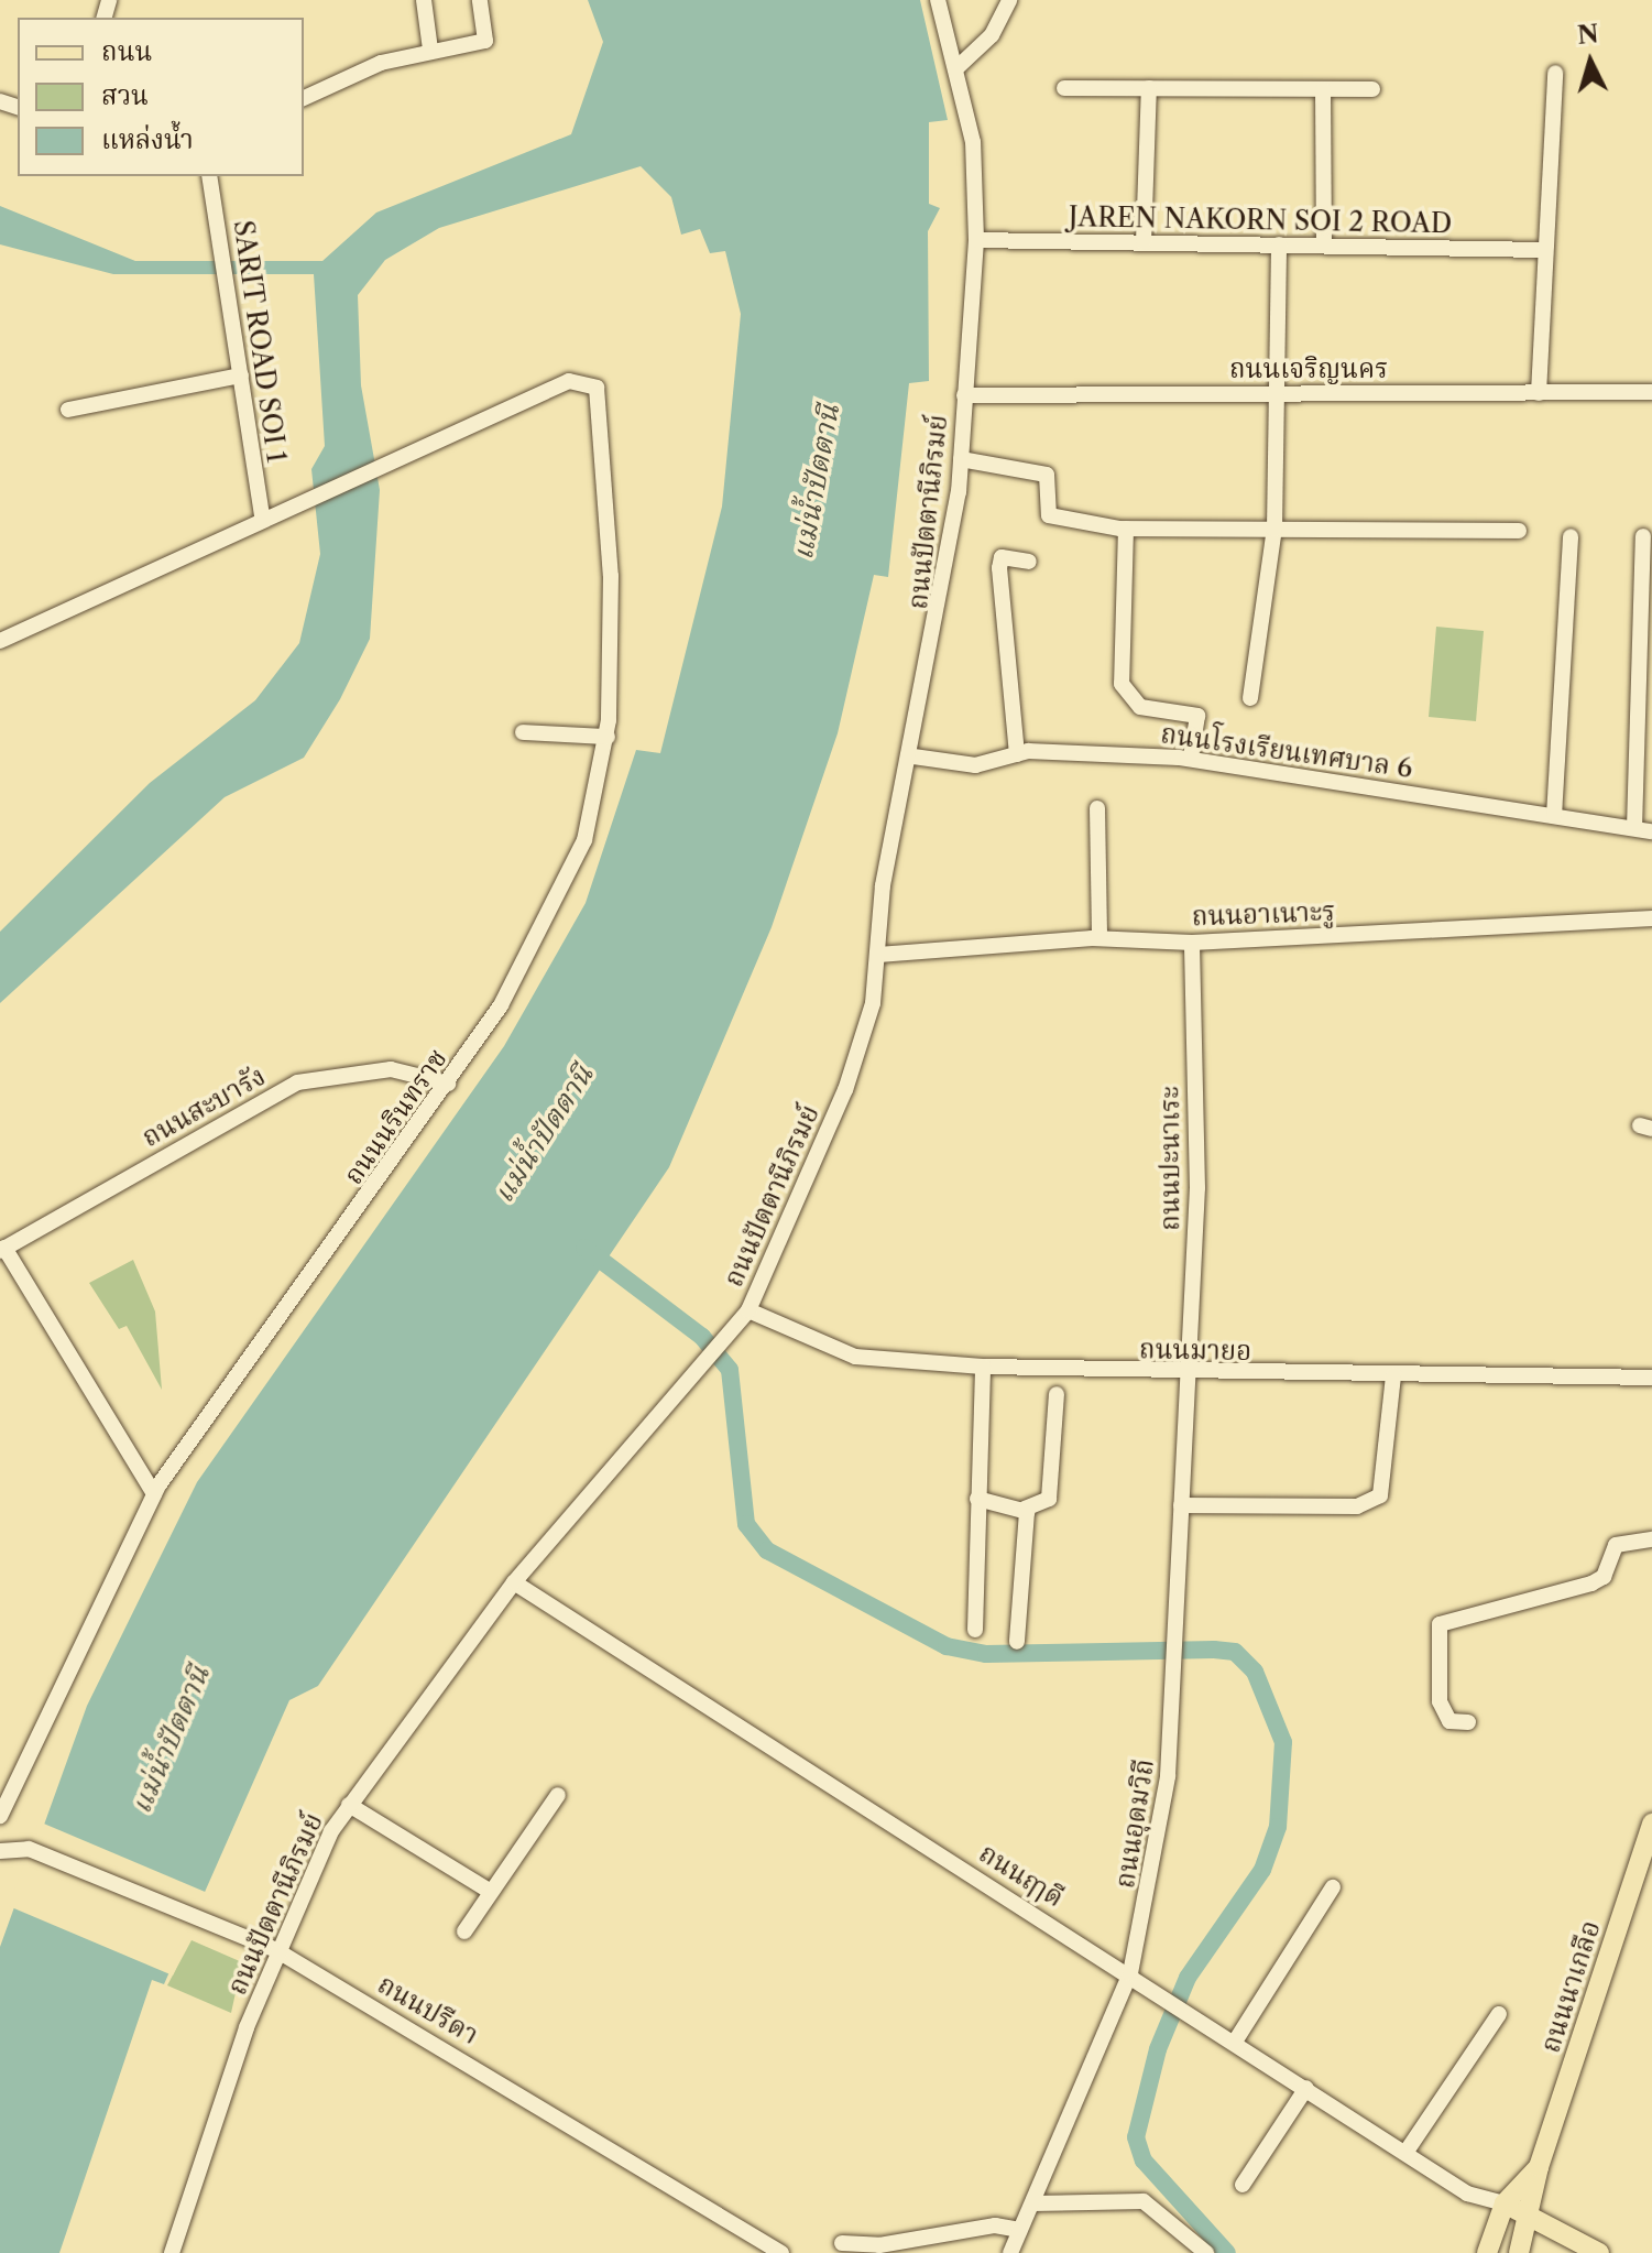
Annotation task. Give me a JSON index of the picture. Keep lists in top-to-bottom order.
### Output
{
  "streets": {
    "main road": ["ถนนนาเกลือ"],
    "street": [
      "JAREN NAKORN SOI 2 ROAD",
      "SARIT ROAD SOI 1",
      "ถนนเจริญนคร",
      "ถนนปัตตานีภิรมย์",
      "ถนนโรงเรียนเทศบาล 6",
      "ถนนอาเนาะรู",
      "ถนนสะบารัง",
      "ถนนนรินทราช",
      "ถนนปะนาเระ",
      "ถนนมายอ",
      "ถนนอุดมวิถี",
      "ถนนฤๅดี",
      "ถนนปรีดา"
    ]
  },
  "crossings": [
    ["JAREN NAKORN SOI 2 ROAD", "ถนนปัตตานีภิรมย์"],
    ["SARIT ROAD SOI 1", "ถนนนรินทราช"],
    ["ถนนเจริญนคร", "ถนนปัตตานีภิรมย์"],
    ["ถนนปัตตานีภิรมย์", "ถนนโรงเรียนเทศบาล 6"],
    ["ถนนปัตตานีภิรมย์", "ถนนอาเนาะรู"],
    ["ถนนปัตตานีภิรมย์", "ถนนมายอ"],
    ["ถนนปัตตานีภิรมย์", "ถนนฤๅดี"],
    ["ถนนปัตตานีภิรมย์", "ถนนปรีดา"],
    ["ถนนอาเนาะรู", "ถนนปะนาเระ"],
    ["ถนนสะบารัง", "ถนนนรินทราช"],
    ["ถนนปะนาเระ", "ถนนมายอ"],
    ["ถนนปะนาเระ", "ถนนอุดมวิถี"],
    ["ถนนมายอ", "ถนนอุดมวิถี"],
    ["ถนนอุดมวิถี", "ถนนฤๅดี"],
    ["ถนนฤๅดี", "ถนนนาเกลือ"]
  ],
  "water": ["แม่น้ำปัตตานี"],
  "legend": ["ถนน", "สวน", "แหล่งน้ำ"],
  "north": "top"
}
